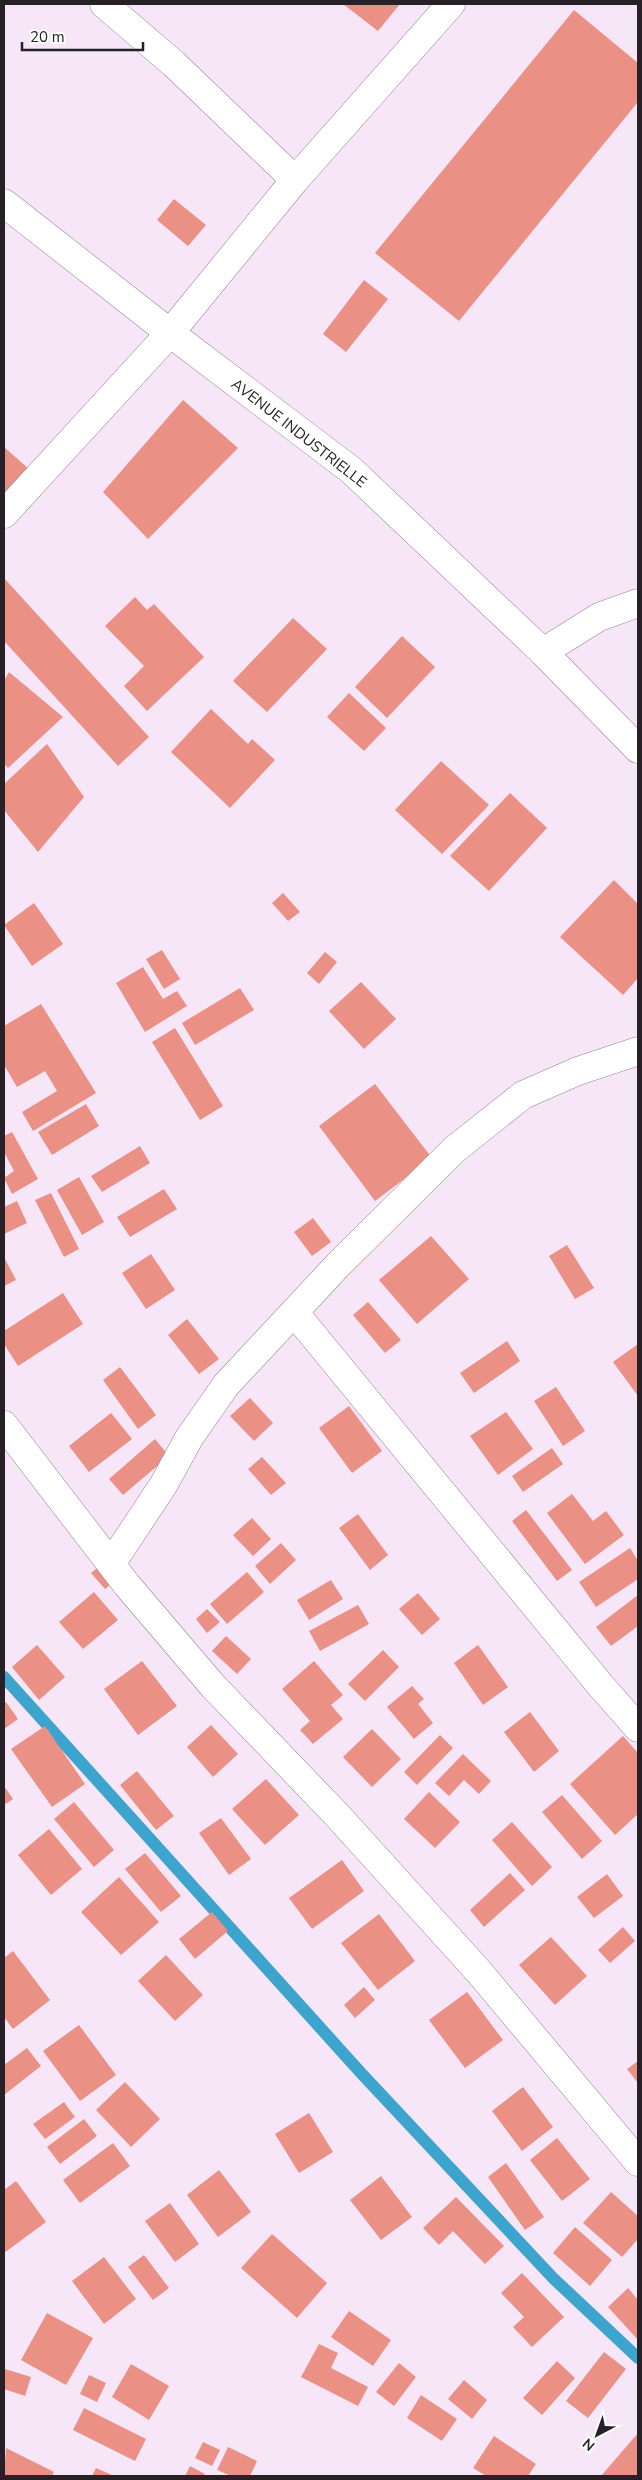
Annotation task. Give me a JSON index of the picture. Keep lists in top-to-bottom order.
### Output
{
  "streets": {
    "street": ["AVENUE INDUSTRIELLE"]
  },
  "scale_bar": "20 m",
  "north": "bottom left"
}
